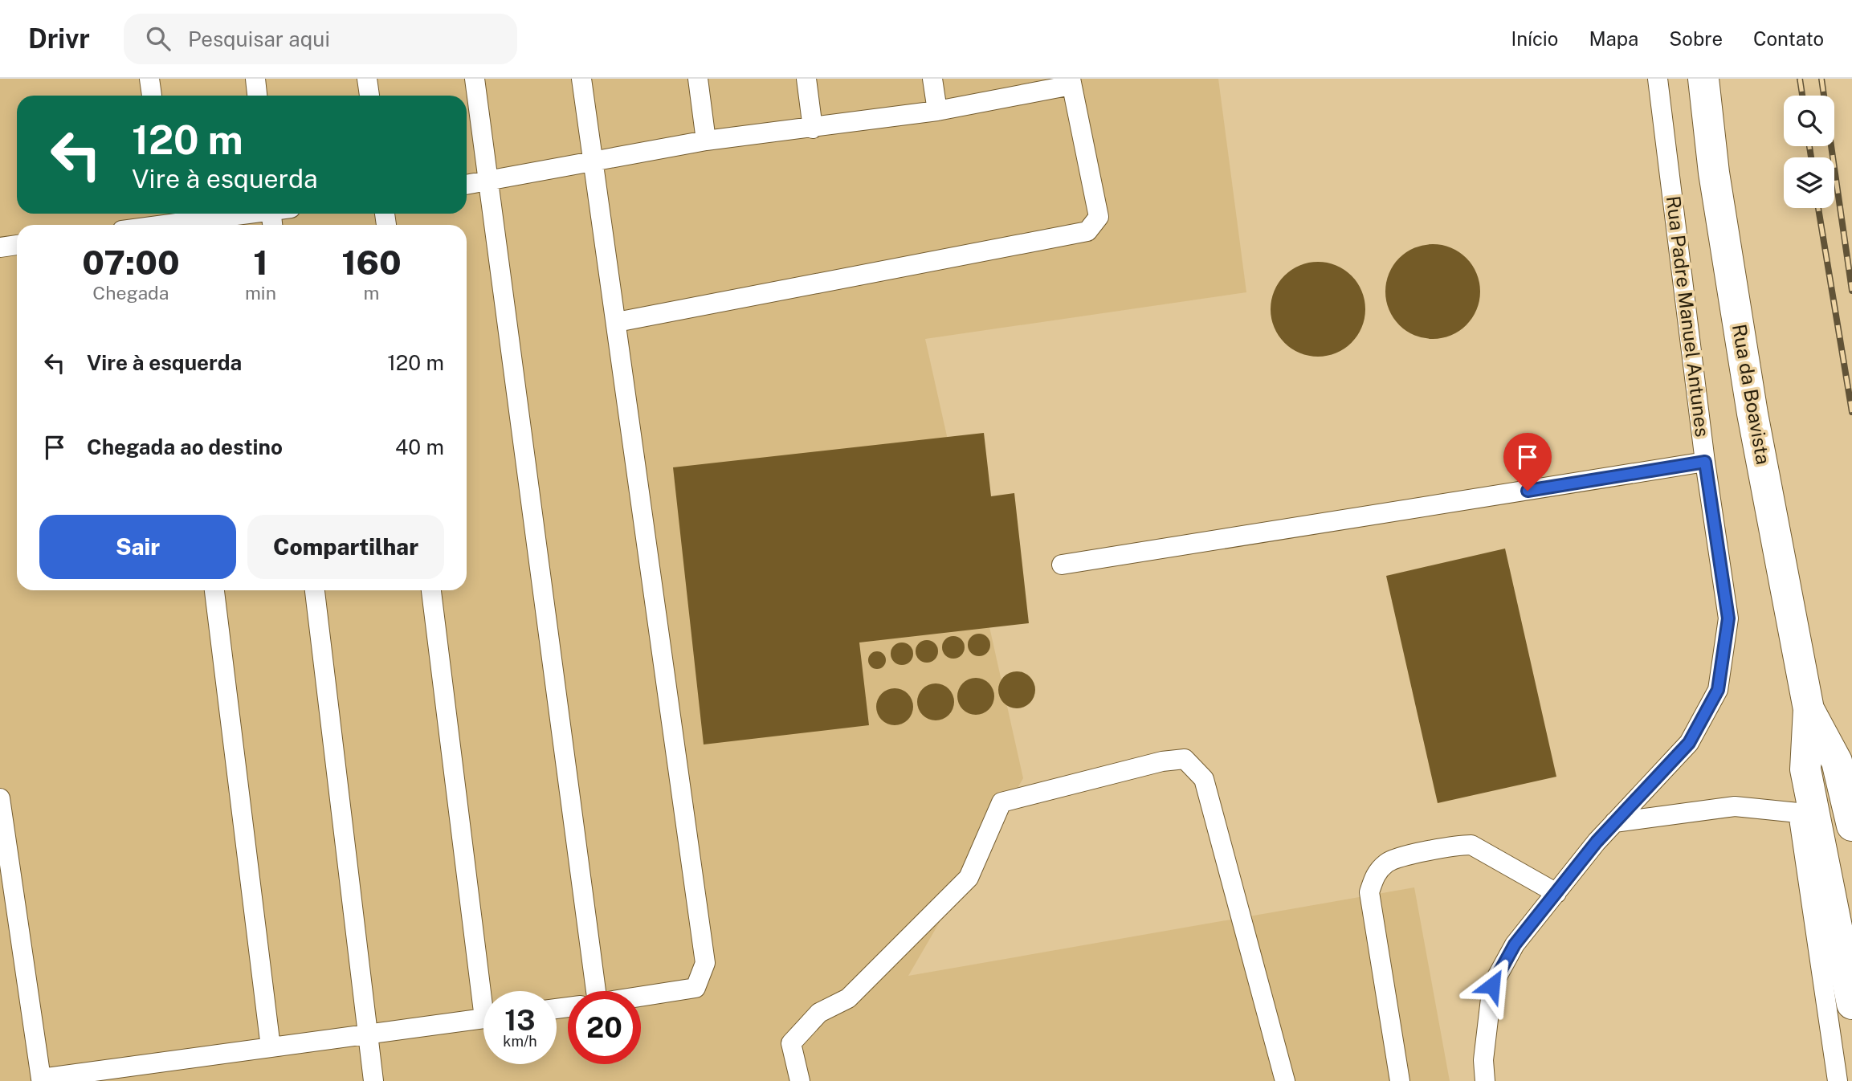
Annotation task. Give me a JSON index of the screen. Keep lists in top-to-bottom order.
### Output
{
  "streets": {
    "main road": ["Rua da Boavista"],
    "lane": ["Rua Padre Manuel Antunes"]
  },
  "page": {
    "header": "Drivr",
    "search": "Pesquisar aqui",
    "nav": [
      "Início",
      "Mapa",
      "Sobre",
      "Contato"
    ],
    "turn": ["120 m", "Vire à esquerda"],
    "eta": [
      "07:00",
      "Chegada",
      "1",
      "min",
      "160",
      "m"
    ],
    "list": [
      {
        "name": "Vire à esquerda",
        "value": "120 m"
      },
      {
        "name": "Chegada ao destino",
        "value": "40 m"
      }
    ],
    "buttons": ["Sair", "Compartilhar"],
    "speed": "13 km/h",
    "limit": "20"
  }
}
